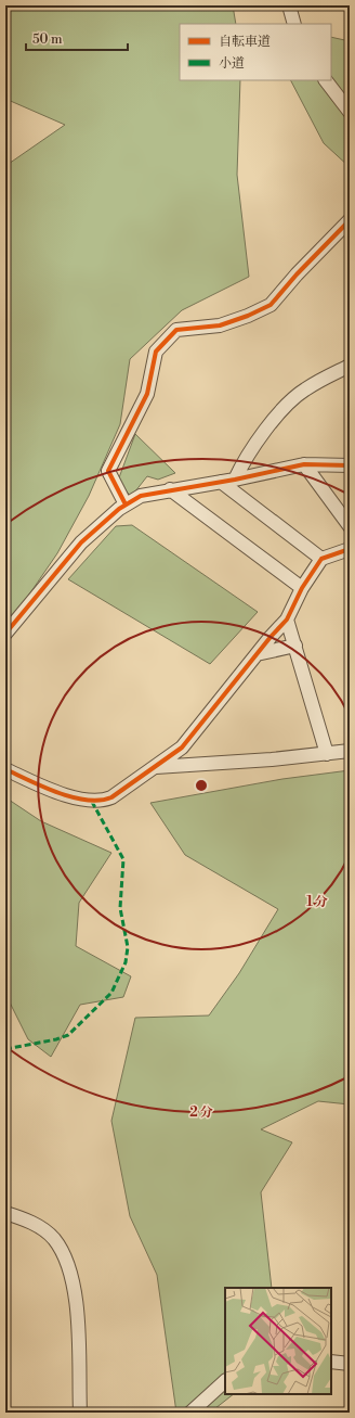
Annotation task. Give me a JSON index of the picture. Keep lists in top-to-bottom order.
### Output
{
  "legend": ["自転車道", "小道"],
  "scale_bar": "50 m",
  "rings": ["1 分", "2 分"]
}
